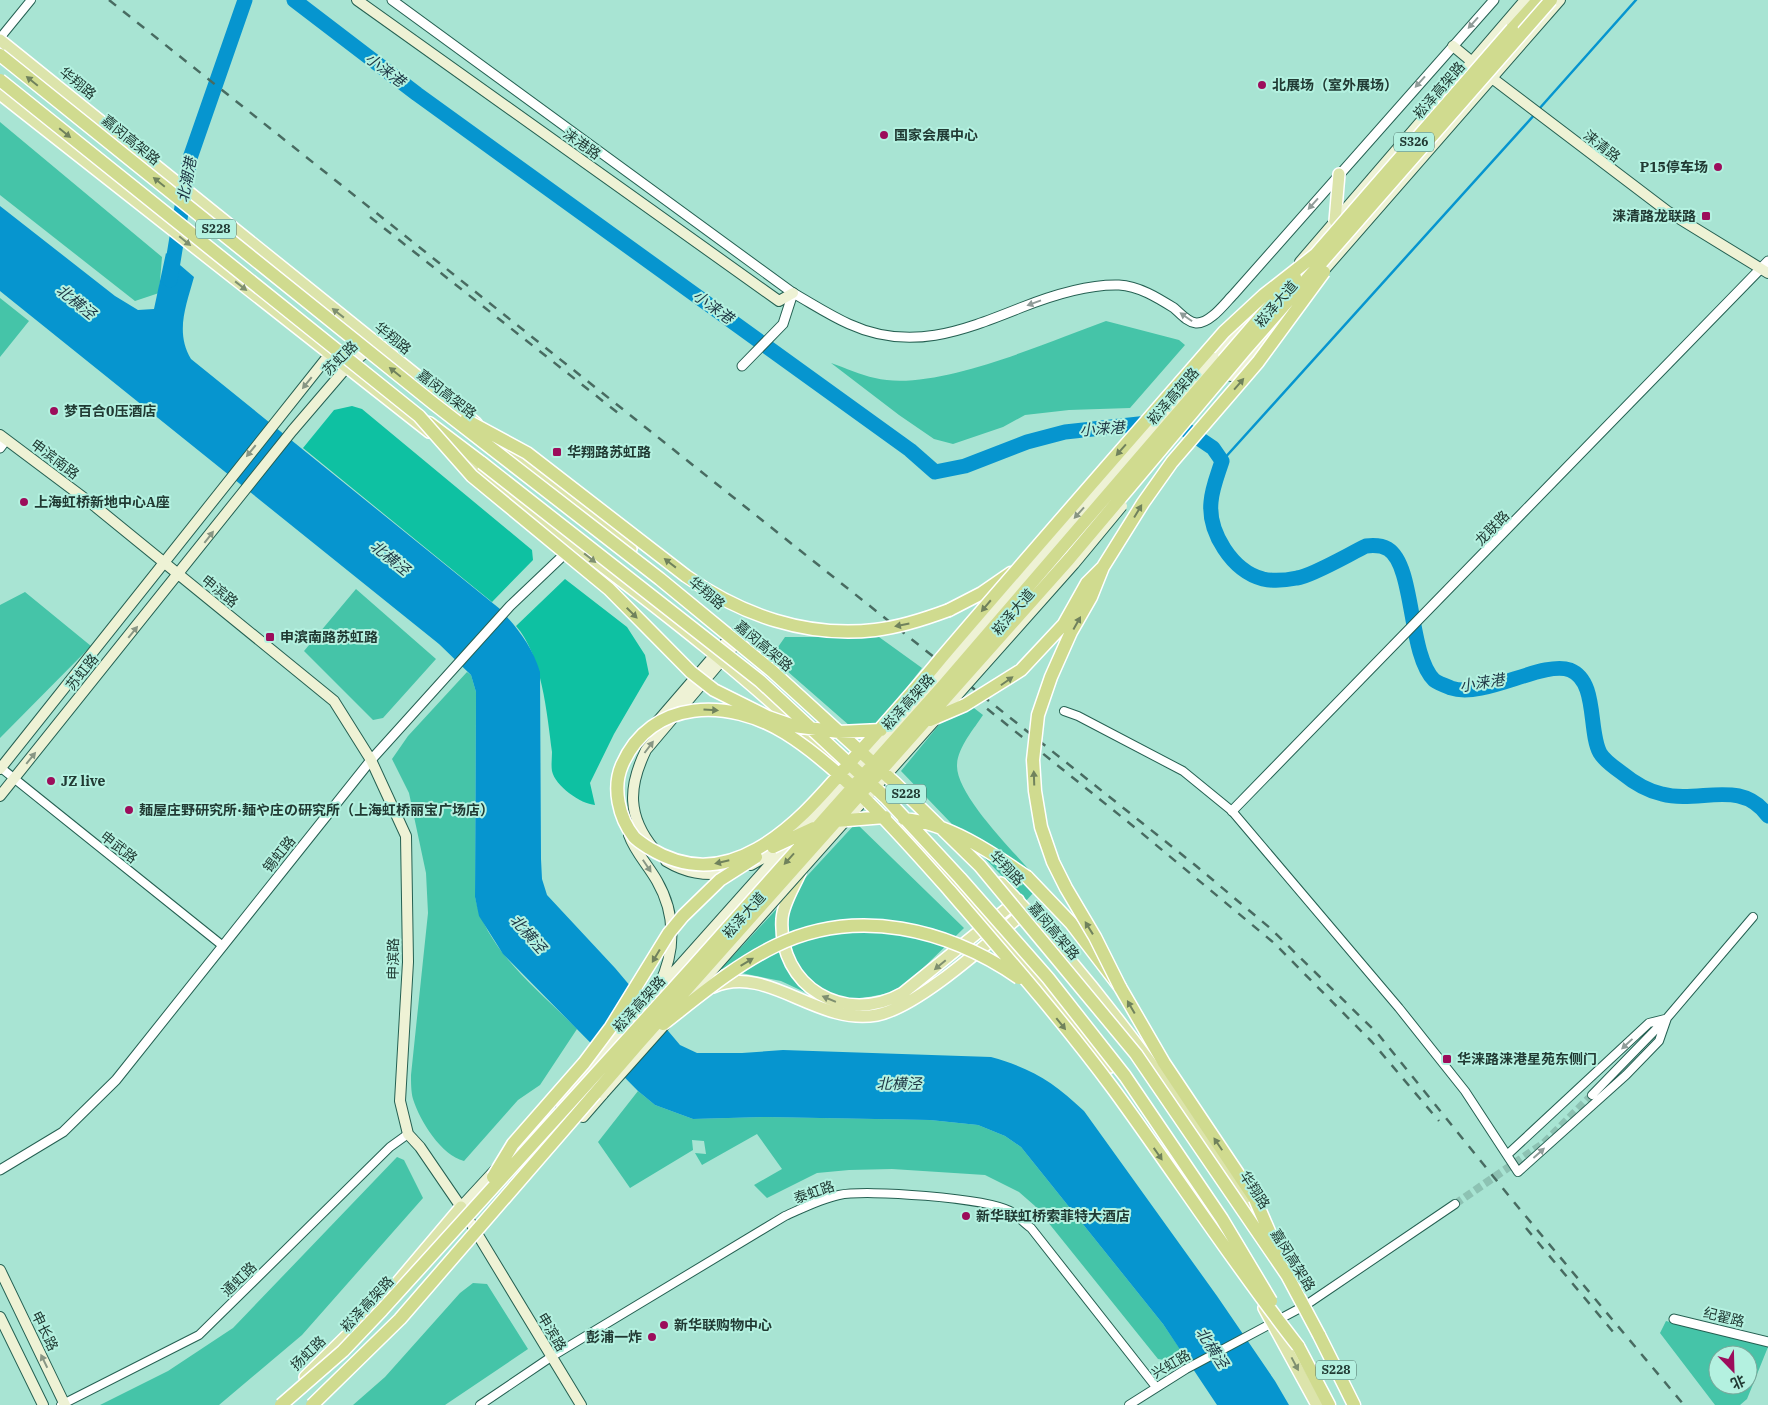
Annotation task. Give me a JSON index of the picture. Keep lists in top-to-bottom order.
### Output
{
  "streets": {
    "highway": [
      "崧泽高架路",
      "嘉闵高架路",
      "S326",
      "S228"
    ],
    "main road": [
      "华翔路",
      "涞港路",
      "涞清路",
      "崧泽大道",
      "苏虹路",
      "申滨南路",
      "申滨路",
      "申长路",
      "扬虹路"
    ],
    "street": [
      "龙联路",
      "申武路",
      "锡虹路",
      "泰虹路",
      "通虹路",
      "纪翟路",
      "兴虹路"
    ]
  },
  "crossings": [
    ["华翔路", "苏虹路"],
    ["华翔路", "兴虹路"],
    ["涞清路", "崧泽大道"],
    ["涞清路", "龙联路"],
    ["崧泽大道", "申滨路"],
    ["崧泽大道", "扬虹路"],
    ["苏虹路", "申滨南路"],
    ["苏虹路", "申滨路"],
    ["苏虹路", "申武路"],
    ["申滨南路", "申滨路"],
    ["申滨路", "锡虹路"],
    ["申滨路", "泰虹路"],
    ["申滨路", "通虹路"],
    ["申滨路", "扬虹路"],
    ["申武路", "锡虹路"],
    ["泰虹路", "兴虹路"],
    ["通虹路", "申长路"]
  ],
  "water": ["小涞港", "北潮港", "北横泾"],
  "places": {
    "other": [
      "北展场（室外展场）",
      "国家会展中心",
      "P15停车场",
      "梦百合0压酒店",
      "上海虹桥新地中心A座",
      "JZ live",
      "麺屋庄野研究所·麺や庄の研究所（上海虹桥丽宝广场店）",
      "新华联虹桥索菲特大酒店",
      "新华联购物中心",
      "彭浦一炸"
    ],
    "transit": [
      "涞清路龙联路",
      "华翔路苏虹路",
      "申滨南路苏虹路",
      "华涞路涞港星苑东侧门"
    ]
  },
  "north": "bottom right"
}
